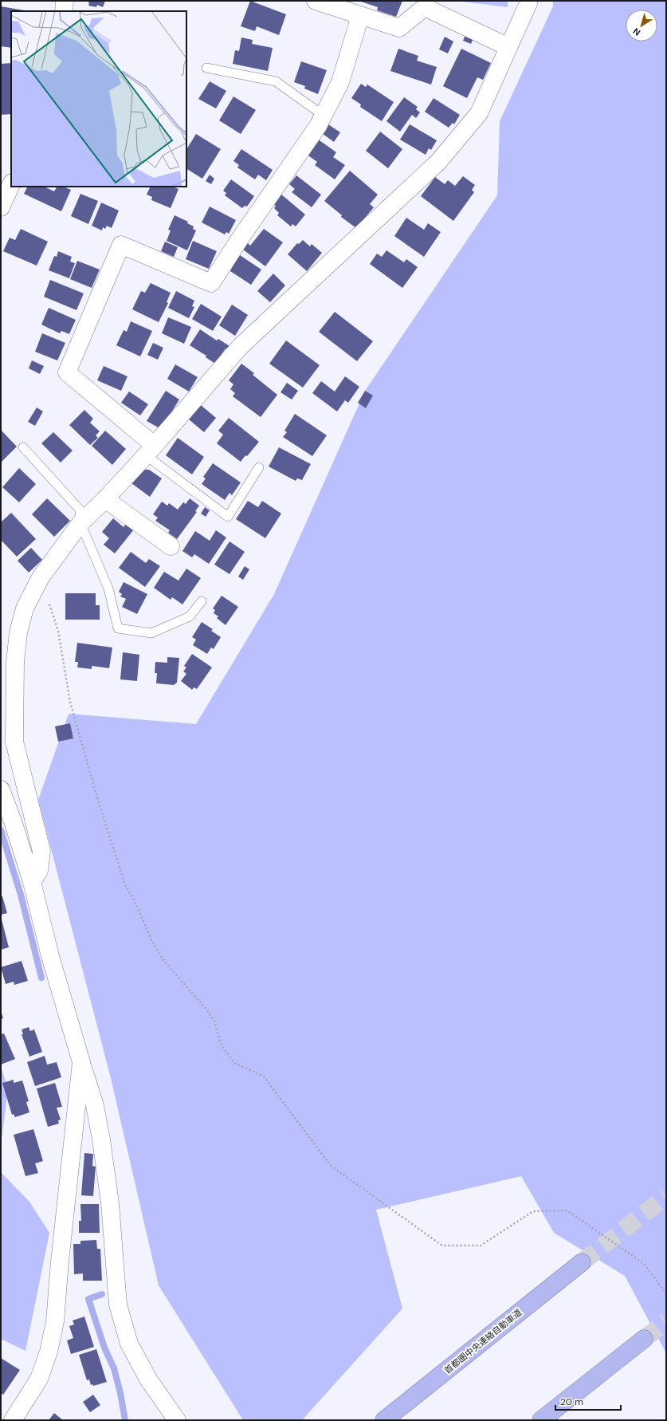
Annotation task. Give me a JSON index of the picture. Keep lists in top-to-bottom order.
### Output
{
  "streets": {
    "highway": ["首都圏中央連絡自動車道"]
  },
  "scale_bar": "20 m",
  "north": "bottom left"
}
